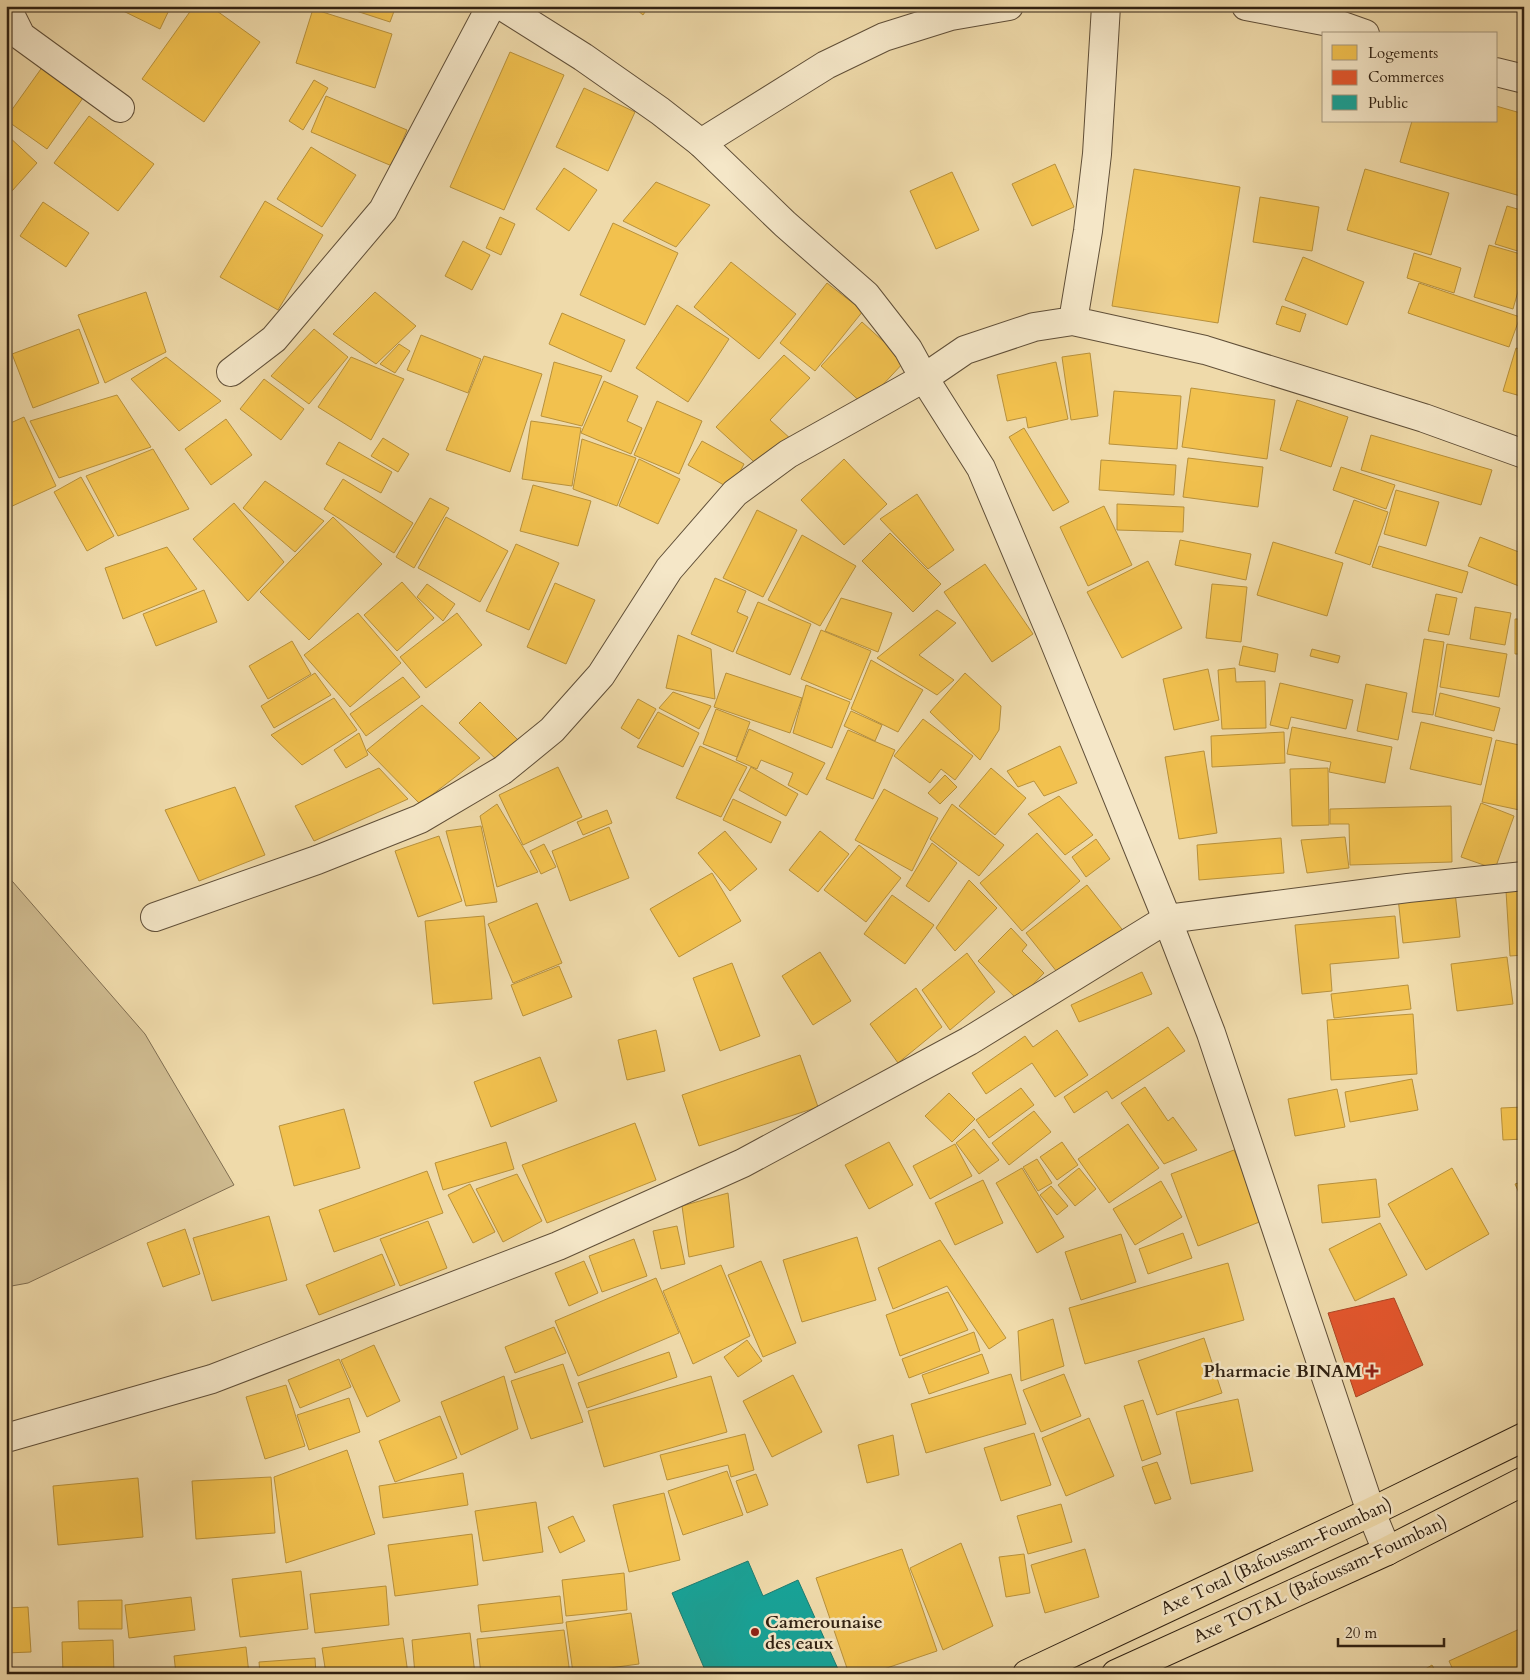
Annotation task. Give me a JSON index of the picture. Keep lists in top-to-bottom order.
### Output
{
  "streets": {
    "highway": ["Axe Total (Bafoussam-Foumban)", "Axe TOTAL (Bafoussam-Foumban)"]
  },
  "places": {
    "health": ["Pharmacie BINAM"],
    "other": ["Camerounaise des eaux"]
  },
  "legend": ["Logements", "Commerces", "Public"],
  "scale_bar": "20 m"
}
